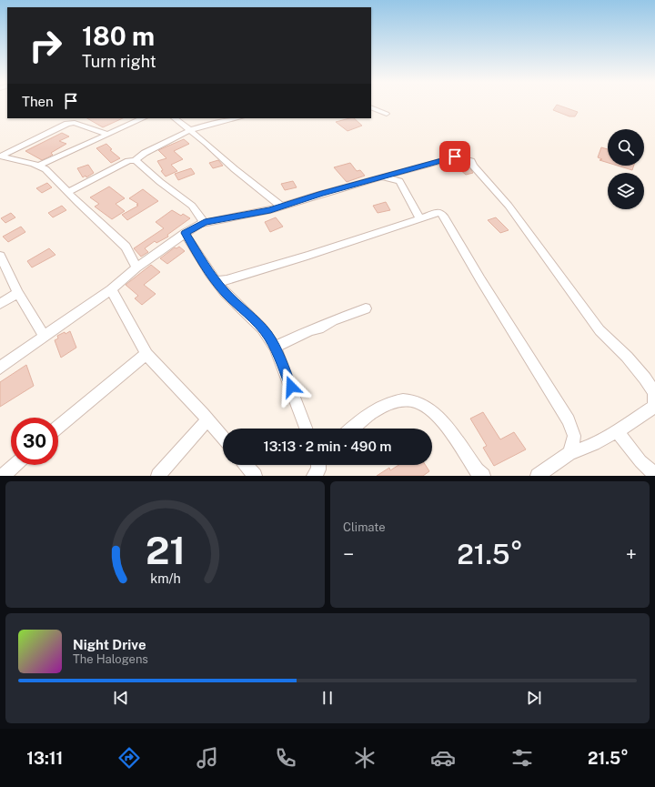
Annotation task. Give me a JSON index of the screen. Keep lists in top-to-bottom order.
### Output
{
  "page": {
    "turn": ["180 m", "Turn right"],
    "then": "Then",
    "limit": "30",
    "trip": "13:13 · 2 min · 490 m",
    "tile": "Climate",
    "heat": ["−", "21.5°", "+"],
    "song": ["Night Drive", "The Halogens"],
    "tabs": ["13:11", "21.5°"],
    "gauge": ["21", "km/h"]
  }
}
